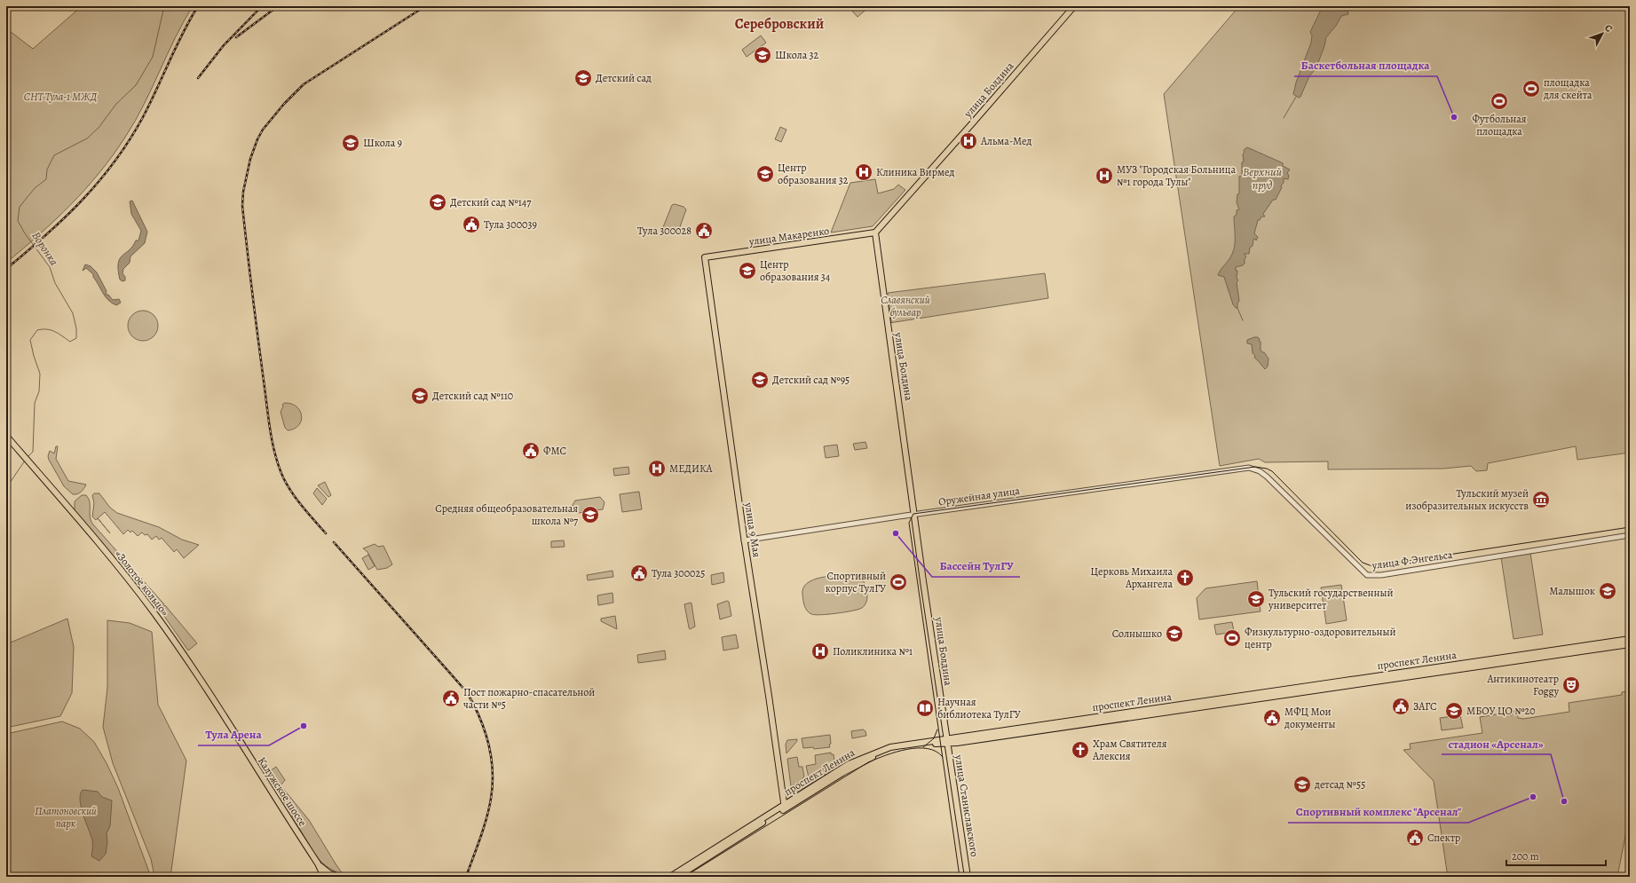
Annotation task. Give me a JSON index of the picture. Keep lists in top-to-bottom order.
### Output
{
  "streets": {
    "main road": [
      "улица Болдина",
      "улица Макаренко",
      "улица 9 Мая",
      "«Золотое кольцо»",
      "проспект Ленина",
      "Калужское шоссе",
      "улица Станиславского"
    ],
    "street": ["Оружейная улица", "улица Ф.Энгельса"]
  },
  "crossings": [
    ["улица Болдина", "улица Макаренко"],
    ["улица Болдина", "Оружейная улица"],
    ["улица Болдина", "проспект Ленина"],
    ["улица Болдина", "улица Станиславского"],
    ["улица Макаренко", "улица 9 Мая"],
    ["Оружейная улица", "улица 9 Мая"],
    ["Оружейная улица", "улица Ф.Энгельса"],
    ["улица 9 Мая", "проспект Ленина"],
    ["«Золотое кольцо»", "Калужское шоссе"],
    ["проспект Ленина", "улица Станиславского"]
  ],
  "districts": ["Серебровский"],
  "water": ["Верхний пруд", "Воронка"],
  "parks": ["СНТ Тула-1 МЖД", "Славянский бульвар", "Платоновский парк"],
  "places": {
    "school or university": [
      "Школа 32",
      "Детский сад",
      "Школа 9",
      "Центр образования 32",
      "Детский сад №147",
      "Центр образования 34",
      "Детский сад №95",
      "Детский сад №110",
      "Средняя общеобразовательная школа №7",
      "Малышок",
      "Тульский государственный университет",
      "Солнышко",
      "МБОУ ЦО №20",
      "детсад №55"
    ],
    "sports": [
      "площадка для скейта",
      "Футбольная площадка",
      "Спортивный корпус ТулГУ",
      "Физкультурно-оздоровительный центр"
    ],
    "other": [
      "Баскетбольная площадка",
      "Бассейн ТулГУ",
      "Тула Арена",
      "Спортивный комплекс \"Арсенал\"",
      "стадион «Арсенал»"
    ],
    "hospital": [
      "Альма-Мед",
      "Клиника Вирмед",
      "МУЗ \"Городская Больница №1 города Тулы\"",
      "МЕДИКА",
      "Поликлиника №1"
    ],
    "public building": [
      "Тула 300039",
      "Тула 300028",
      "ФМС",
      "Тула 300025",
      "Пост пожарно-спасательной части №5",
      "ЗАГС",
      "МФЦ Мои документы",
      "Спектр"
    ],
    "museum": ["Тульский музей изобразительных искусств"],
    "church": ["Церковь Михаила Архангела", "Храм Святителя Алексия"],
    "theatre": ["Антикинотеатр Foggy"],
    "library": ["Научная библиотека ТулГУ"]
  },
  "scale_bar": "200 m",
  "north": "top right"
}
